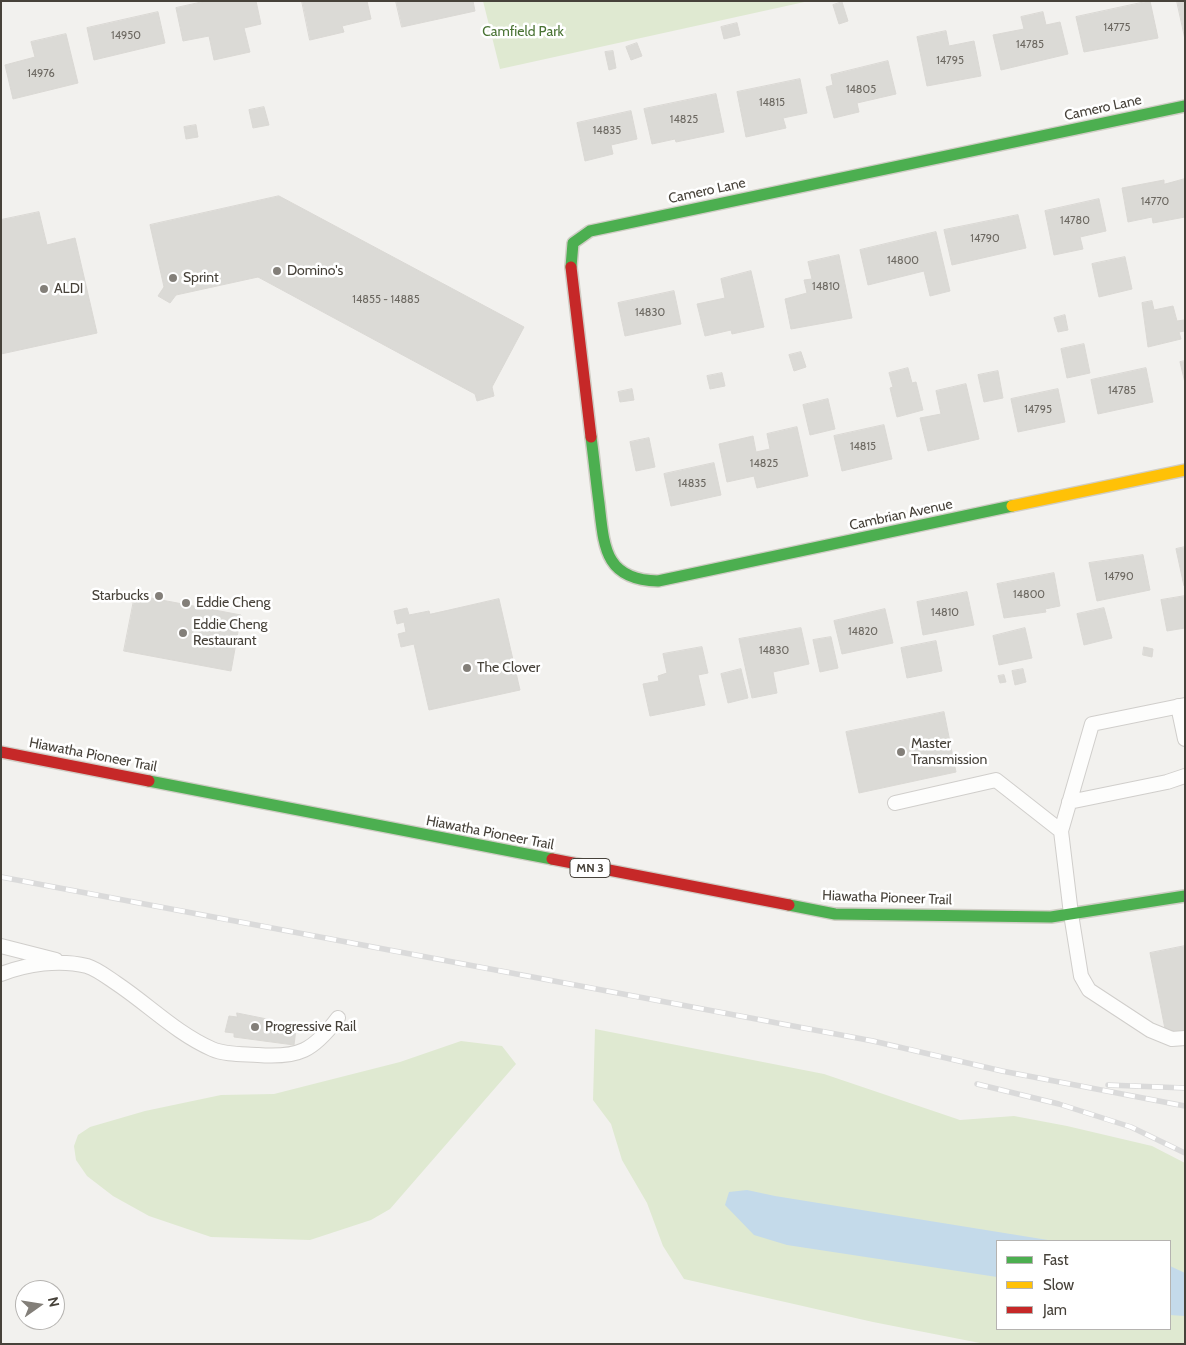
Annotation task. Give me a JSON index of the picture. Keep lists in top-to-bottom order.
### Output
{
  "streets": {
    "street": [
      "Camero Lane",
      "Cambrian Avenue",
      "Hiawatha Pioneer Trail",
      "MN 3"
    ]
  },
  "crossings": [
    ["Camero Lane", "Cambrian Avenue"]
  ],
  "parks": ["Camfield Park"],
  "places": [
    "Domino's",
    "Sprint",
    "ALDI",
    "Starbucks",
    "Eddie Cheng",
    "Eddie Cheng Restaurant",
    "The Clover",
    "Master Transmission",
    "Progressive Rail"
  ],
  "house_numbers": [
    "14775",
    "14950",
    "14785",
    "14795",
    "14976",
    "14805",
    "14815",
    "14825",
    "14835",
    "14770",
    "14780",
    "14790",
    "14800",
    "14810",
    "14855 - 14885",
    "14830",
    "14785",
    "14795",
    "14815",
    "14825",
    "14835",
    "14790",
    "14800",
    "14810",
    "14820",
    "14830"
  ],
  "legend": ["Fast", "Slow", "Jam"],
  "north": "right"
}
